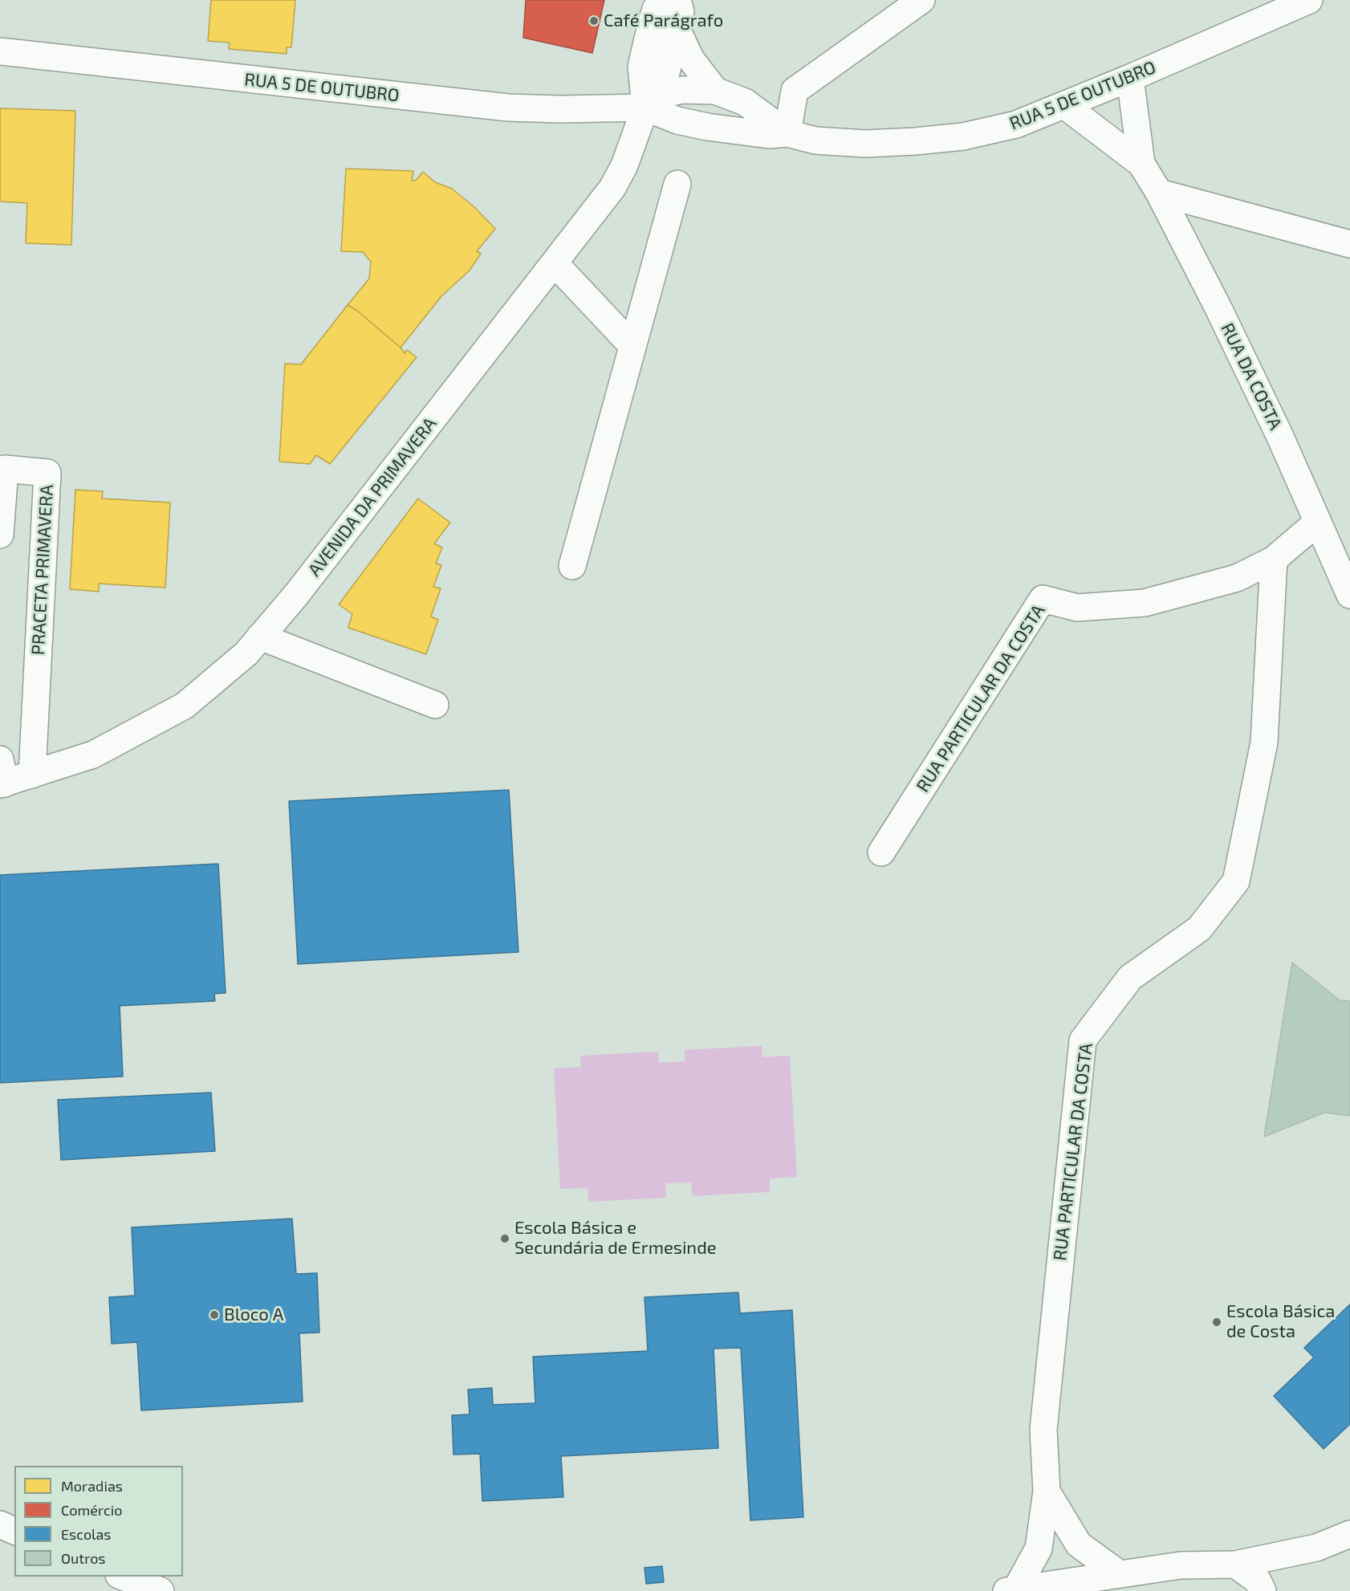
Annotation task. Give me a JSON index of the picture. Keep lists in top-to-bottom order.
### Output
{
  "streets": {
    "street": [
      "RUA 5 DE OUTUBRO",
      "RUA DA COSTA",
      "AVENIDA DA PRIMAVERA",
      "PRACETA PRIMAVERA",
      "RUA PARTICULAR DA COSTA"
    ]
  },
  "crossings": [
    ["RUA 5 DE OUTUBRO", "RUA DA COSTA"],
    ["RUA 5 DE OUTUBRO", "AVENIDA DA PRIMAVERA"],
    ["RUA DA COSTA", "RUA PARTICULAR DA COSTA"],
    ["AVENIDA DA PRIMAVERA", "PRACETA PRIMAVERA"]
  ],
  "places": [
    "Café Parágrafo",
    "Escola Básica e Secundária de Ermesinde",
    "Bloco A",
    "Escola Básica de Costa"
  ],
  "legend": [
    "Moradias",
    "Comércio",
    "Escolas",
    "Outros"
  ]
}
